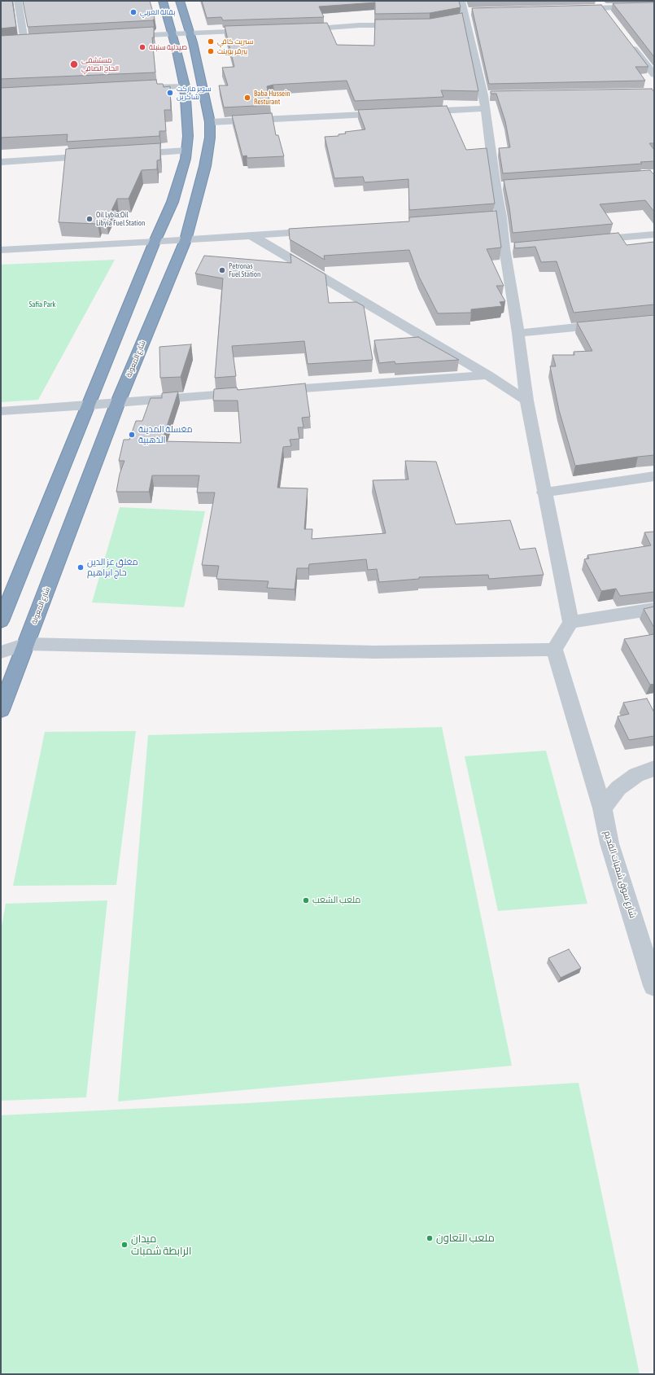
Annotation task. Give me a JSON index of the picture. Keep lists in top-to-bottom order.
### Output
{
  "streets": {
    "highway": ["شارع المعونة"],
    "street": ["شارع سوق شمبات القديم"]
  },
  "parks": ["Safia Park"],
  "places": [
    "بقالة العربي",
    "سبريت كافي",
    "صيدلية سنبلة",
    "بيرقر بوينت",
    "مستشفى الحاج الصافي",
    "سوبر ماركت شاكرين",
    "Baba Hussein Resturant",
    "Oil Lybia;Oil Libyia Fuel Station",
    "Petronas Fuel Station",
    "مغسلة المدينة الذهبية",
    "مغلق عز الدين حاج ابراهيم",
    "ملعب الشعب",
    "ملعب التعاون",
    "ميدان الرابطة شمبات"
  ]
}
